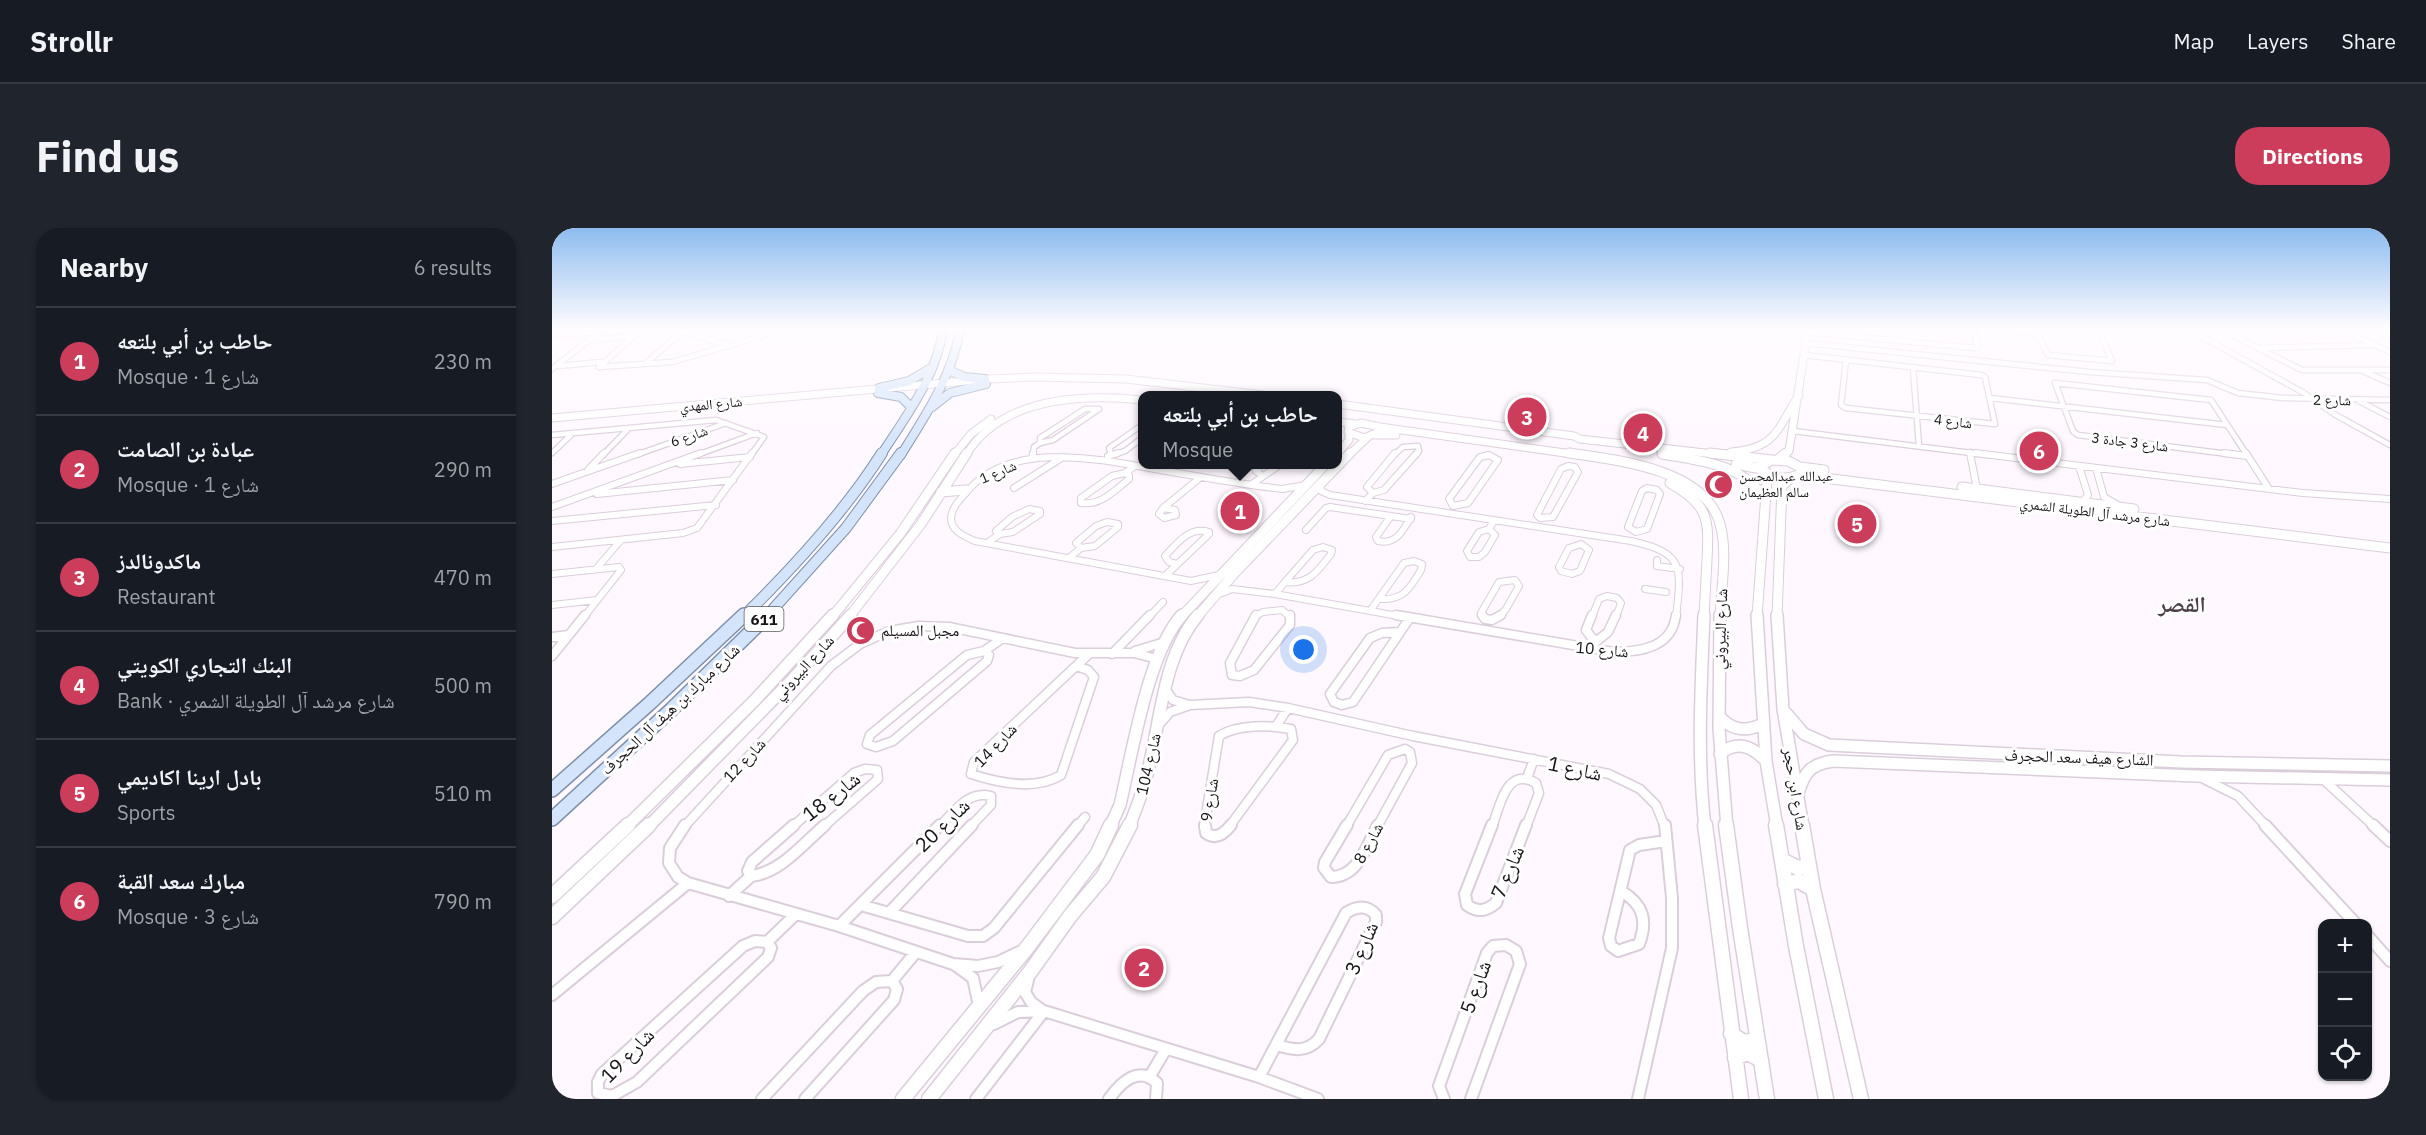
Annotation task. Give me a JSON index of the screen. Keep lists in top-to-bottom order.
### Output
{
  "streets": {
    "main road": ["611", "شارع مبارك بن هيف آل الحجرف"],
    "street": [
      "شارع 2",
      "شارع المهدي",
      "شارع 4",
      "شارع 6",
      "شارع 3 جادة 3",
      "شارع 1",
      "شارع مرشد آل الطويلة الشمري",
      "شارع البيروني",
      "شارع 10",
      "شارع 14",
      "الشارع هيف سعد الحجرف",
      "شارع 12",
      "شارع 104",
      "شارع ابن حجر",
      "شارع 18",
      "شارع 9",
      "شارع 20",
      "شارع 8",
      "شارع 7",
      "شارع 3",
      "شارع 5",
      "شارع 19"
    ]
  },
  "crossings": [
    ["شارع المهدي", "شارع مبارك بن هيف آل الحجرف"],
    ["شارع 1", "شارع 104"],
    ["شارع 1", "شارع 8"],
    ["شارع مرشد آل الطويلة الشمري", "شارع ابن حجر"],
    ["شارع البيروني", "شارع 104"],
    ["شارع 10", "شارع 104"],
    ["شارع 14", "شارع 12"],
    ["الشارع هيف سعد الحجرف", "شارع ابن حجر"],
    ["شارع 12", "شارع 104"],
    ["شارع 12", "شارع 18"],
    ["شارع 12", "شارع 20"],
    ["شارع 12", "شارع 19"]
  ],
  "districts": ["القصر"],
  "places": {
    "mosque": ["عبدالله عبدالمحسن سالم العظيمان", "مجبل المسيلم"]
  },
  "page": {
    "header": "Strollr",
    "nav": ["Map", "Layers", "Share"],
    "buttons": "Directions",
    "title": "Find us",
    "heading": ["Nearby", "6 results"],
    "list": [
      {
        "mark": "1",
        "name": "حاطب بن أبي بلتعه",
        "note": "Mosque · شارع 1",
        "value": "230 m"
      },
      {
        "mark": "2",
        "name": "عبادة بن الصامت",
        "note": "Mosque · شارع 1",
        "value": "290 m"
      },
      {
        "mark": "3",
        "name": "ماكدونالدز",
        "note": "Restaurant",
        "value": "470 m"
      },
      {
        "mark": "4",
        "name": "البنك التجاري الكويتي",
        "note": "Bank · شارع مرشد آل الطويلة الشمري",
        "value": "500 m"
      },
      {
        "mark": "5",
        "name": "بادل ارينا اكاديمي",
        "note": "Sports",
        "value": "510 m"
      },
      {
        "mark": "6",
        "name": "مبارك سعد القبة",
        "note": "Mosque · شارع 3",
        "value": "790 m"
      }
    ],
    "popup": ["حاطب بن أبي بلتعه", "Mosque"],
    "pins": [
      "3",
      "4",
      "6",
      "1",
      "5",
      "2"
    ],
    "map_buttons": ["+", "−"]
  }
}
